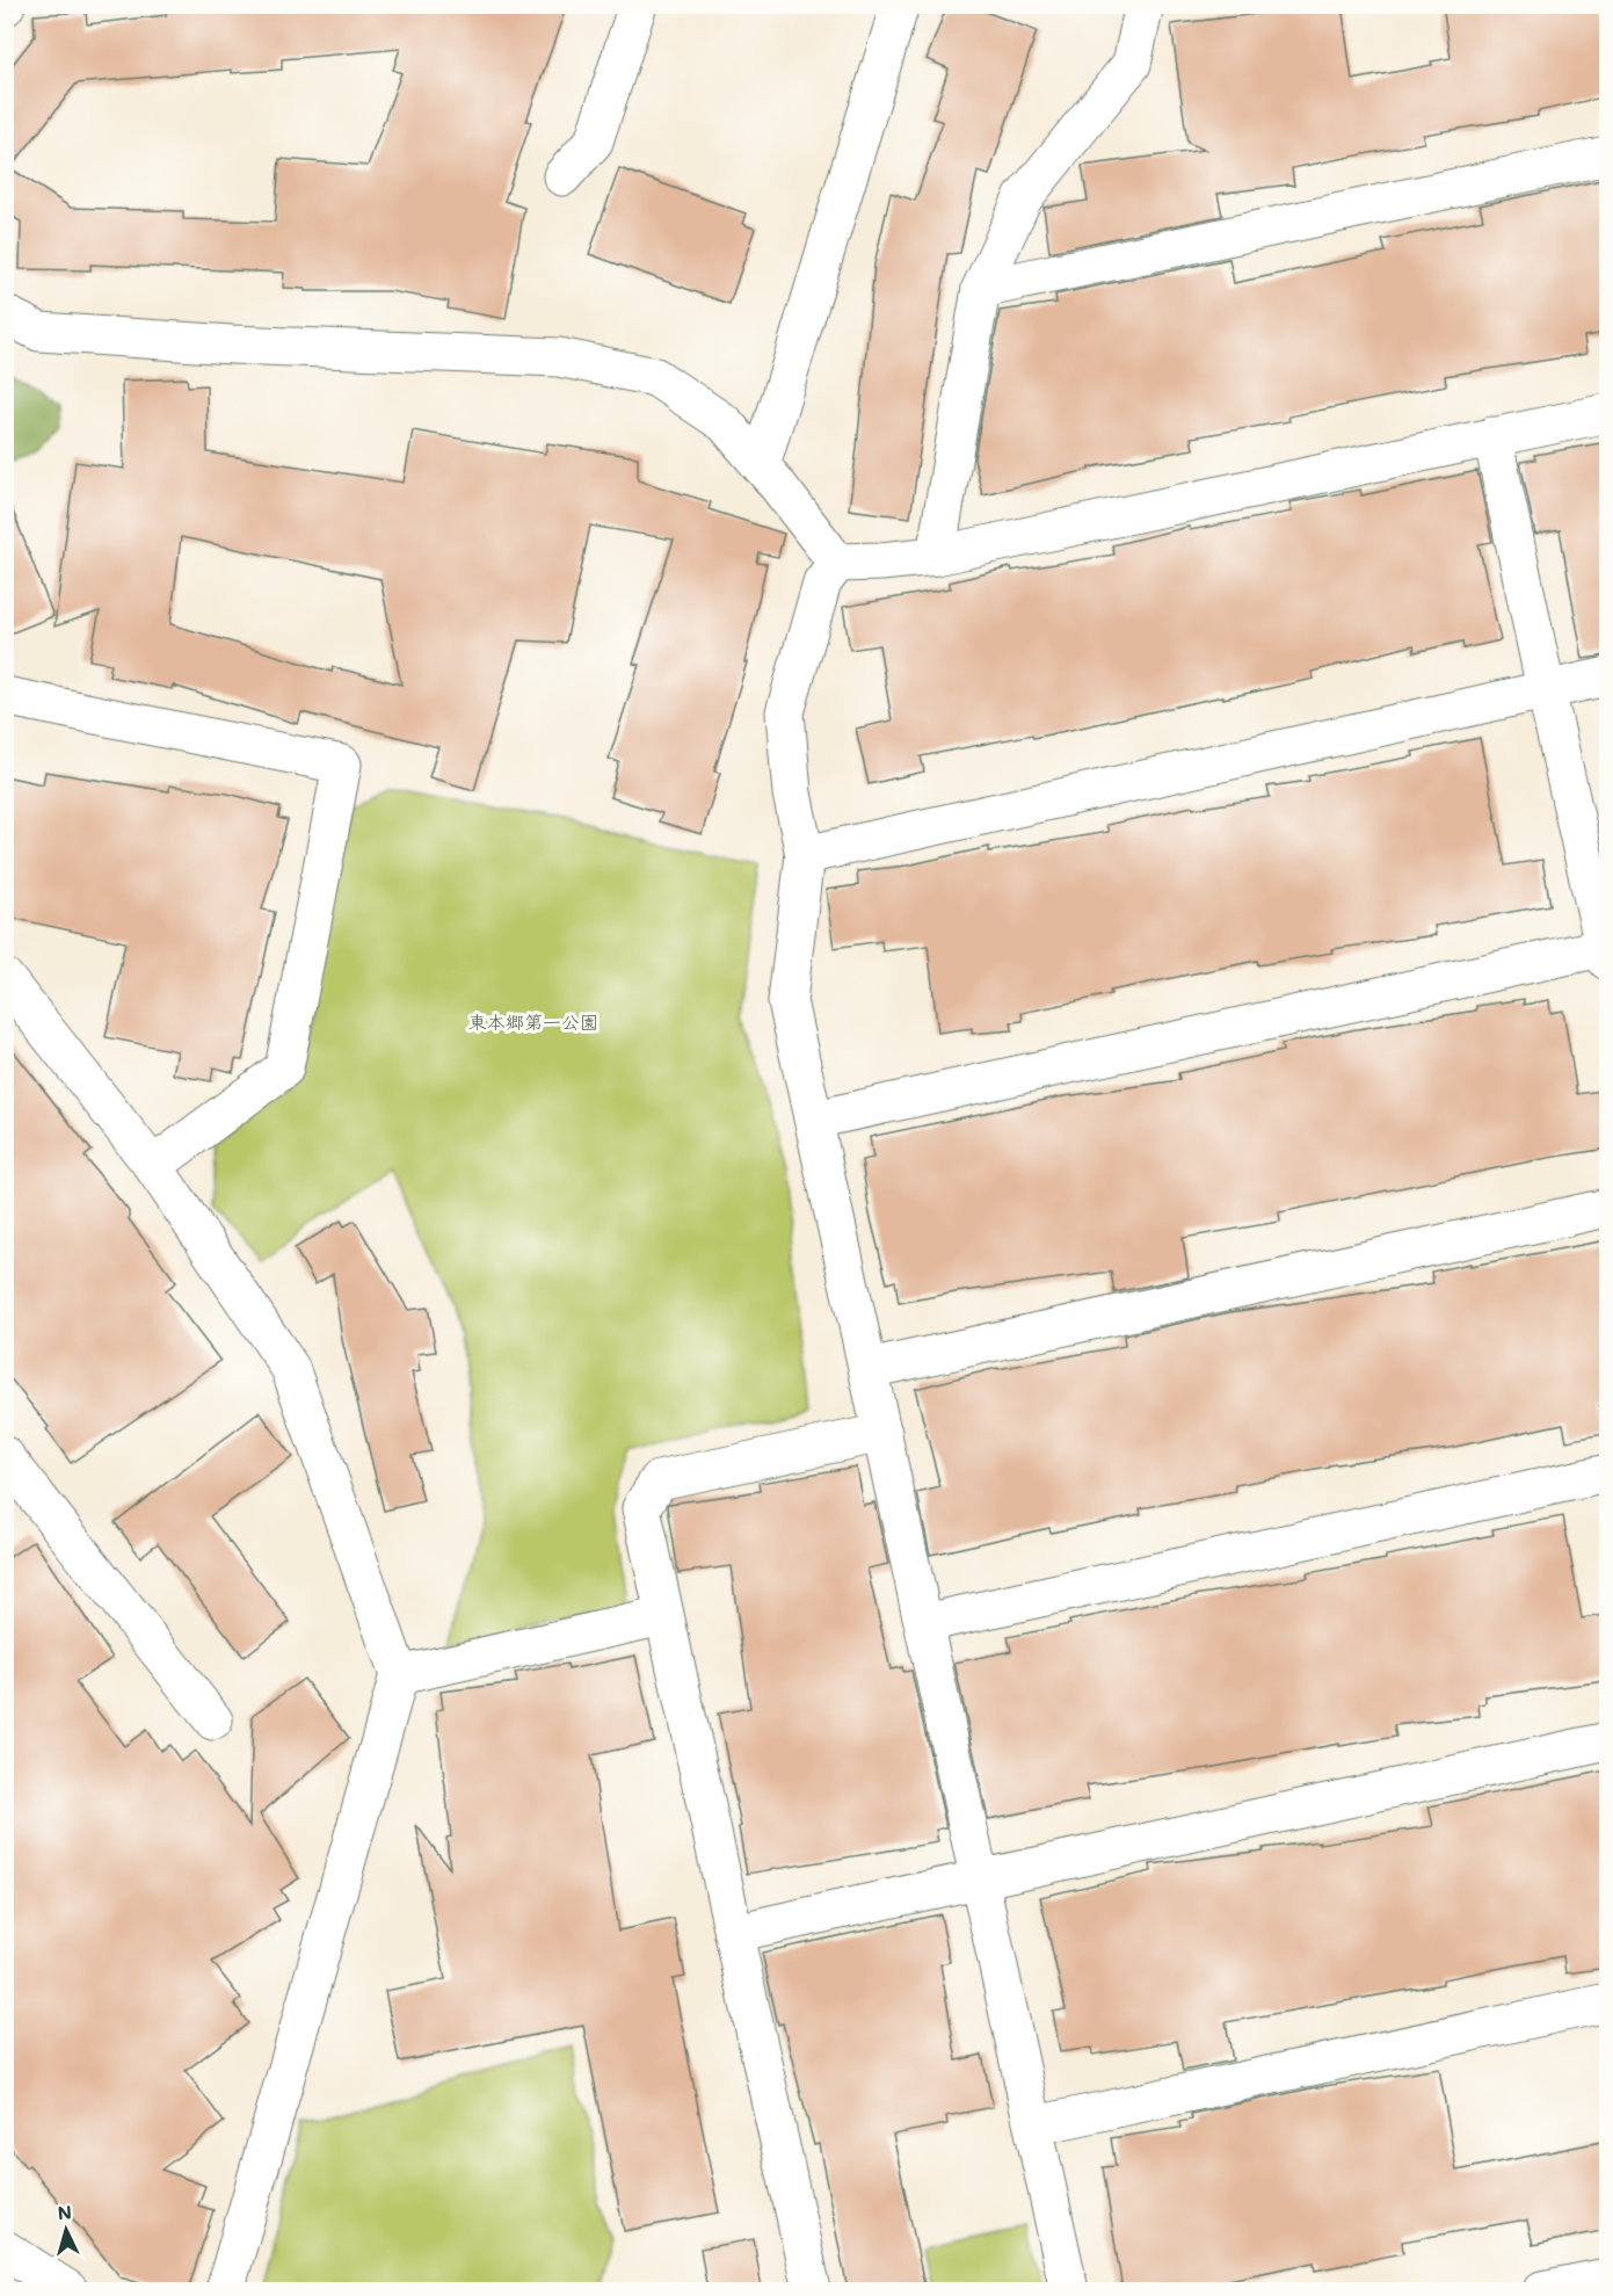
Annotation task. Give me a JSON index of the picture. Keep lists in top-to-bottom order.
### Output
{
  "parks": ["東本郷第一公園"],
  "north": "top"
}
